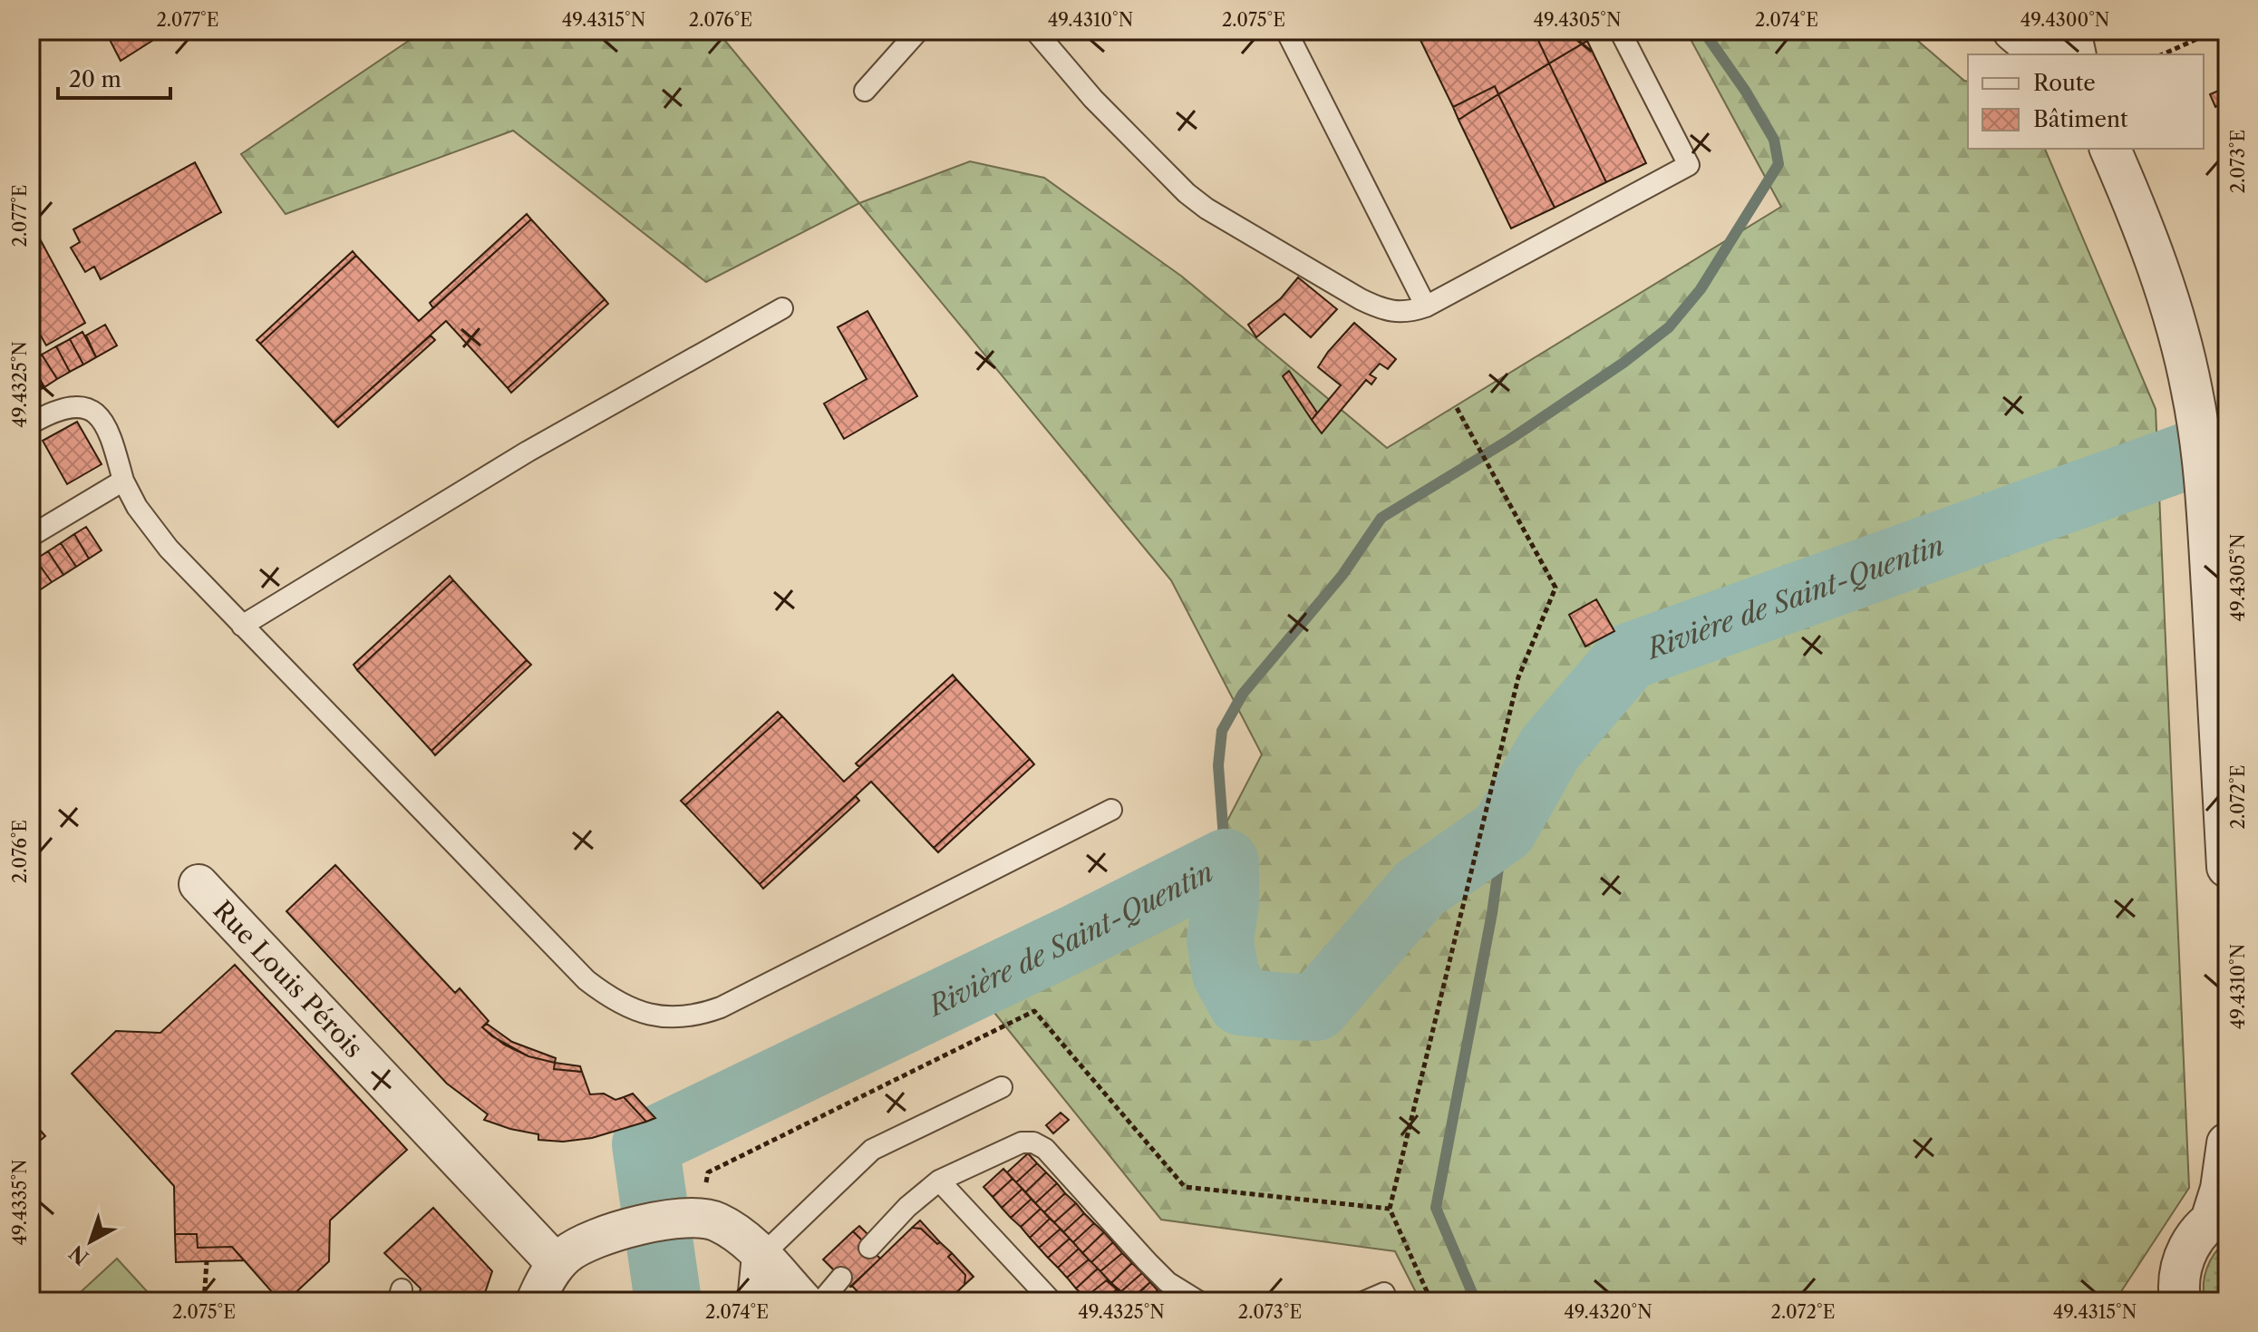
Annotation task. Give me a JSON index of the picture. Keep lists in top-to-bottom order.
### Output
{
  "streets": {
    "street": ["Rue Louis Pérois"]
  },
  "water": ["Rivière de Saint-Quentin"],
  "legend": ["Route", "Bâtiment"],
  "scale_bar": "20 m",
  "north": "bottom left",
  "coordinates": [
    "2.077°E",
    "49.4315°N",
    "2.076°E",
    "49.4310°N",
    "2.075°E",
    "49.4305°N",
    "2.074°E",
    "49.4300°N",
    "2.073°E",
    "49.4325°N",
    "2.072°E",
    "49.4335°N",
    "49.4320°N"
  ]
}
